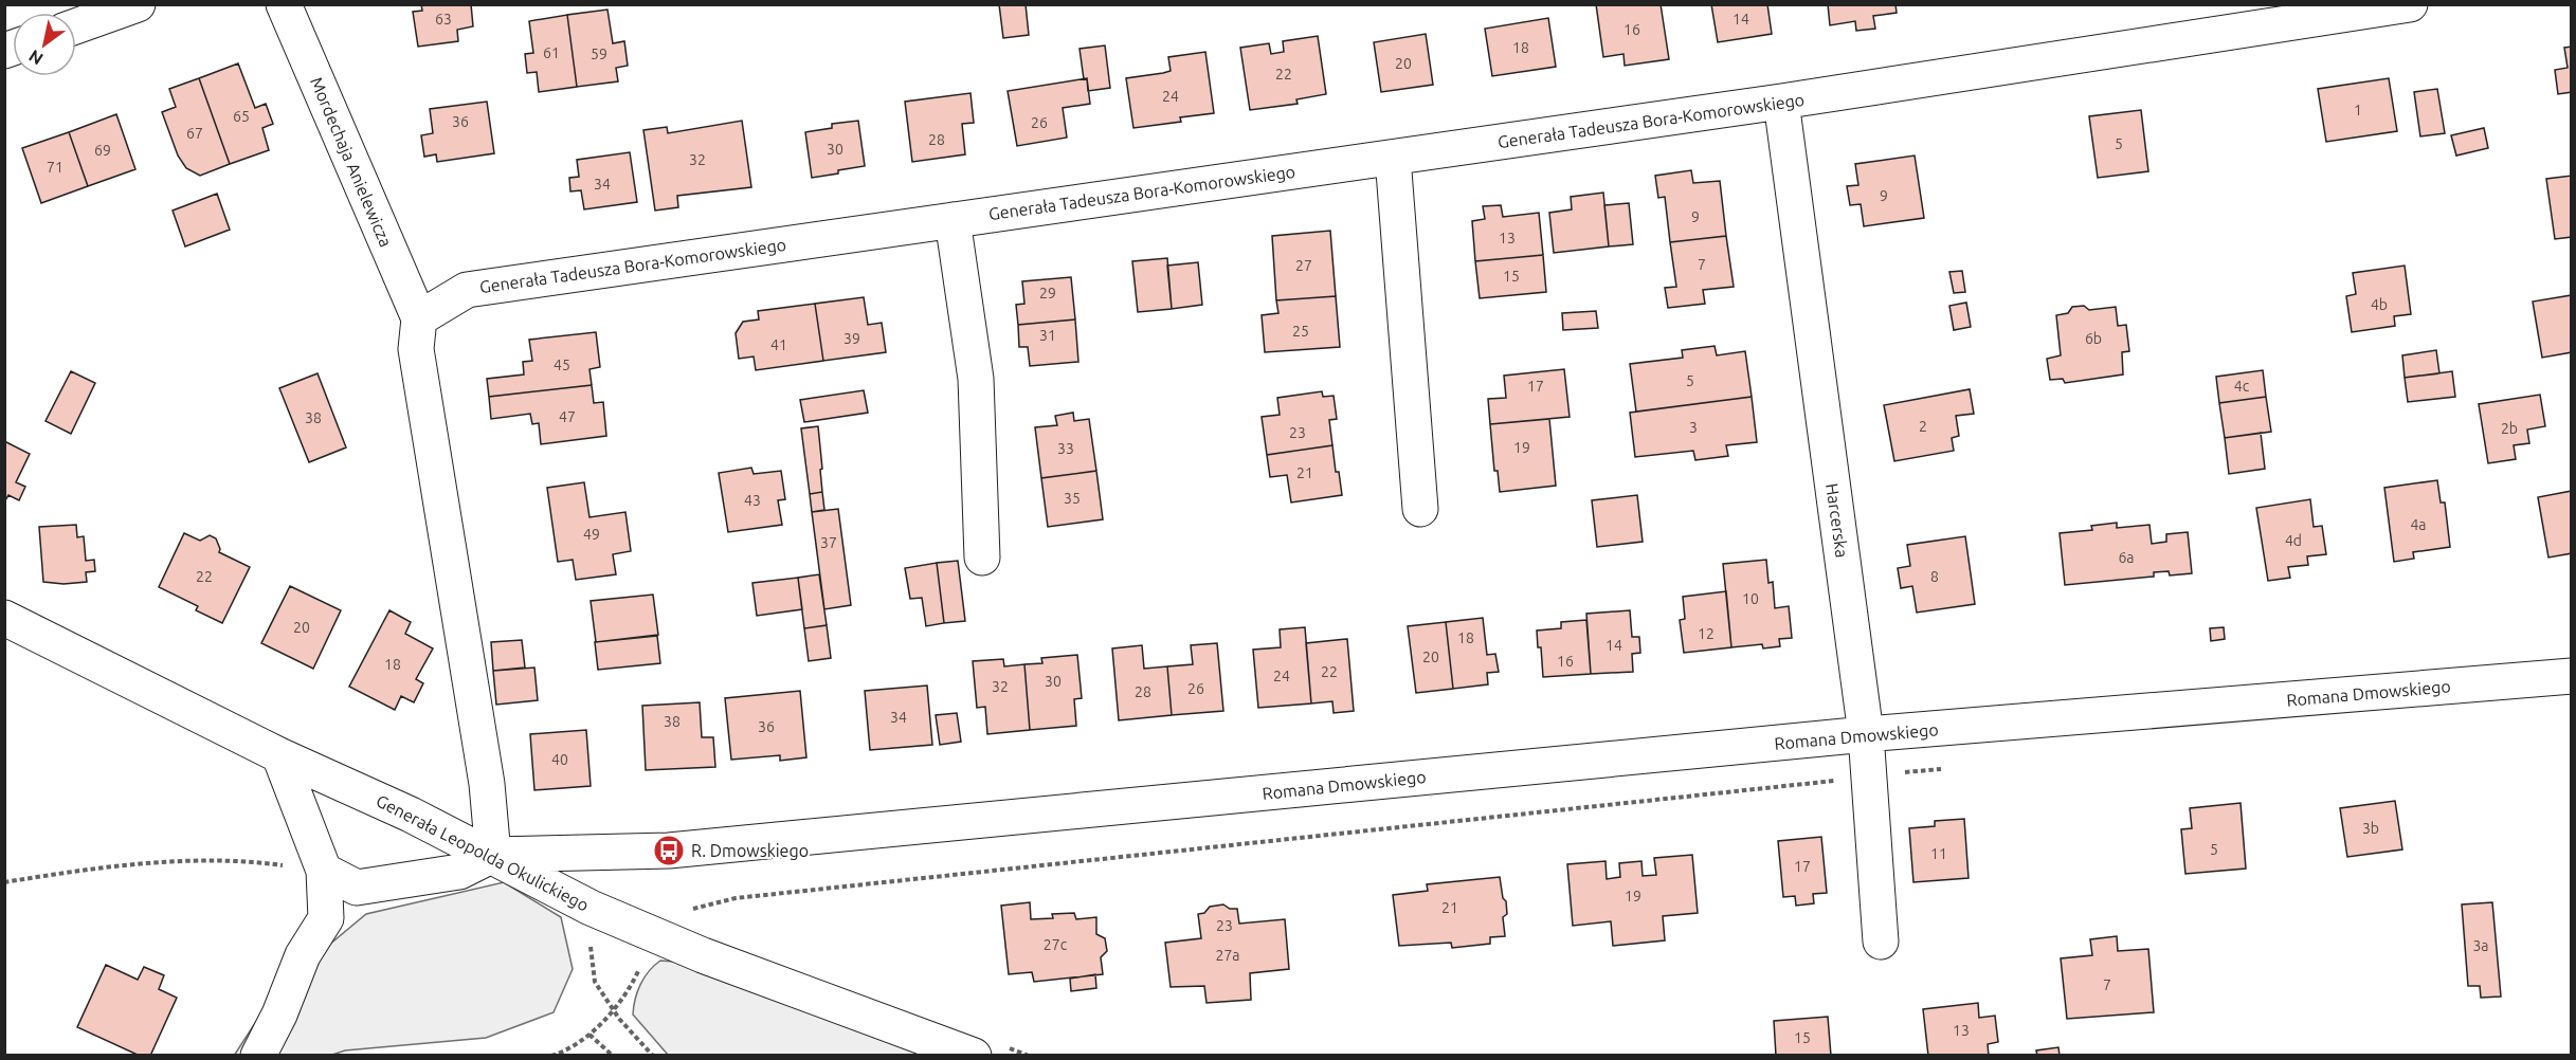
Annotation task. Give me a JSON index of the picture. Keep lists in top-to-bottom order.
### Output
{
  "streets": {
    "street": [
      "Generała Tadeusza Bora-Komorowskiego",
      "Mordechaja Anielewicza",
      "Harcerska",
      "Romana Dmowskiego",
      "Generała Leopolda Okulickiego"
    ]
  },
  "crossings": [
    ["Generała Tadeusza Bora-Komorowskiego", "Mordechaja Anielewicza"],
    ["Generała Tadeusza Bora-Komorowskiego", "Harcerska"],
    ["Harcerska", "Romana Dmowskiego"],
    ["Romana Dmowskiego", "Generała Leopolda Okulickiego"]
  ],
  "places": {
    "bus stop": ["R. Dmowskiego"]
  },
  "house_numbers": [
    "63",
    "14",
    "16",
    "18",
    "61",
    "59",
    "20",
    "22",
    "24",
    "1",
    "65",
    "36",
    "26",
    "67",
    "28",
    "5",
    "30",
    "69",
    "32",
    "71",
    "34",
    "9",
    "9",
    "13",
    "7",
    "27",
    "15",
    "29",
    "4b",
    "25",
    "31",
    "39",
    "6b",
    "41",
    "45",
    "5",
    "17",
    "4c",
    "47",
    "38",
    "2",
    "3",
    "2b",
    "23",
    "19",
    "33",
    "21",
    "35",
    "43",
    "4a",
    "49",
    "4d",
    "37",
    "6a",
    "22",
    "8",
    "10",
    "20",
    "12",
    "18",
    "14",
    "20",
    "16",
    "18",
    "22",
    "24",
    "30",
    "32",
    "26",
    "28",
    "34",
    "38",
    "36",
    "40",
    "3b",
    "5",
    "11",
    "17",
    "19",
    "21",
    "23",
    "27c",
    "3a",
    "27a",
    "7",
    "13",
    "15"
  ],
  "north": "bottom left"
}
